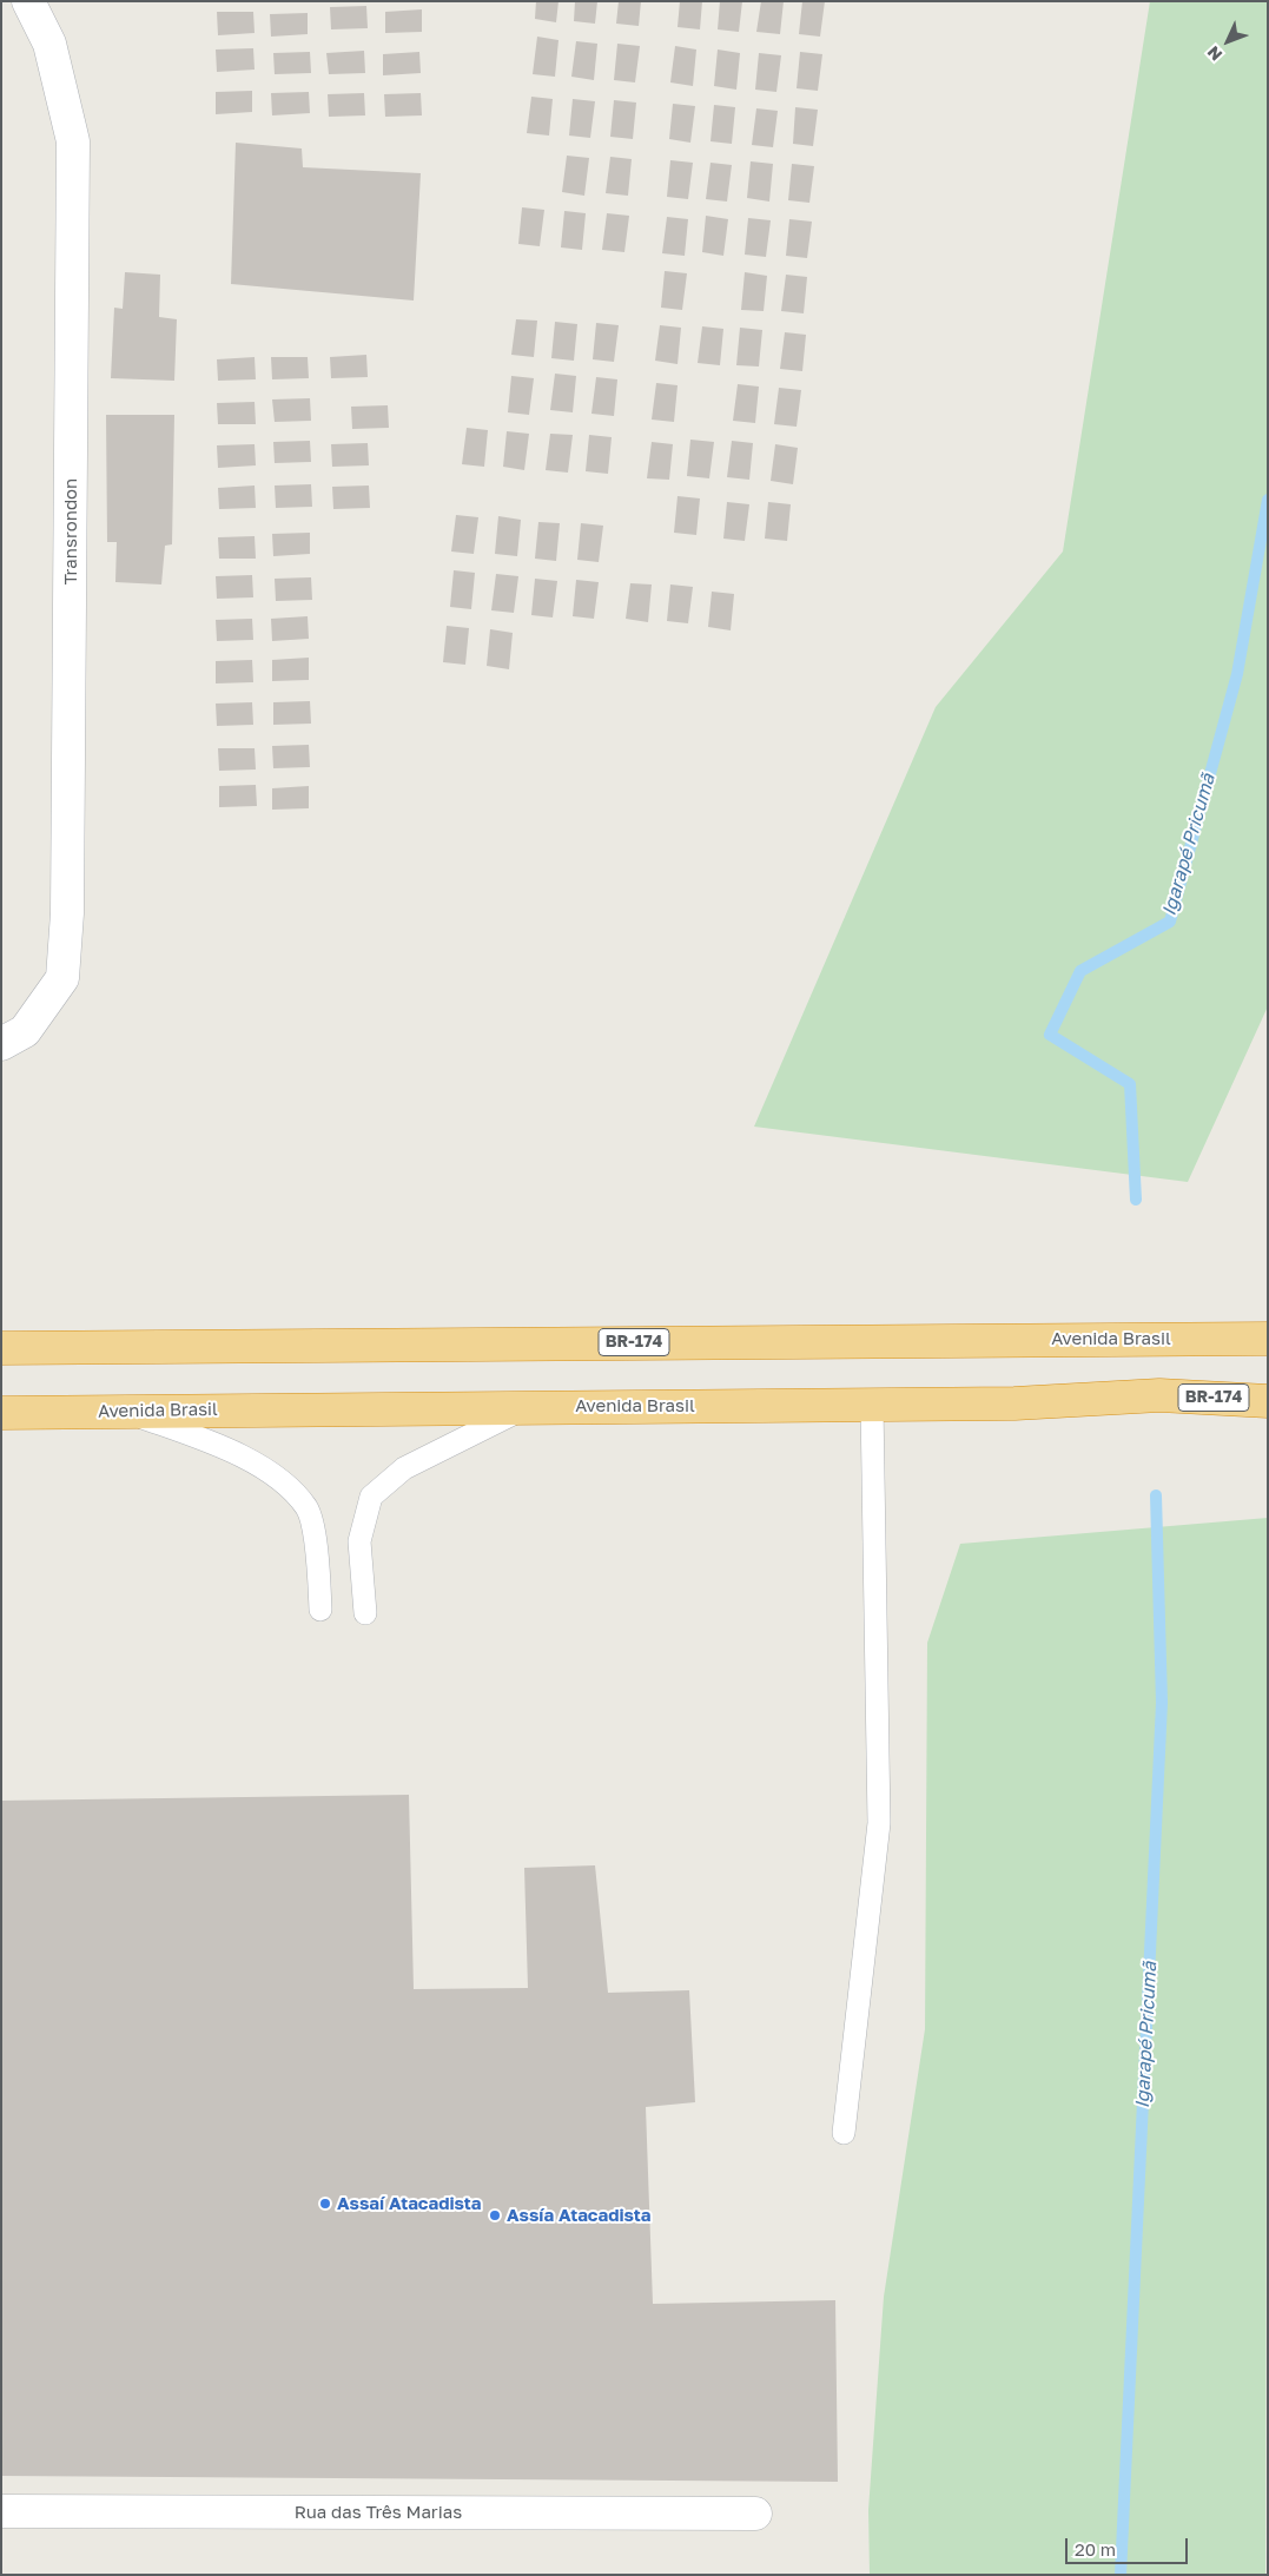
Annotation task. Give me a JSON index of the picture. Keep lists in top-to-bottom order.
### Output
{
  "streets": {
    "highway": ["Avenida Brasil", "BR-174"],
    "street": ["Transrondon", "Rua das Três Marias"]
  },
  "water": ["Igarapé Pricumã"],
  "places": ["Assaí Atacadista", "Assía Atacadista"],
  "scale_bar": "20 m",
  "north": "bottom left"
}
